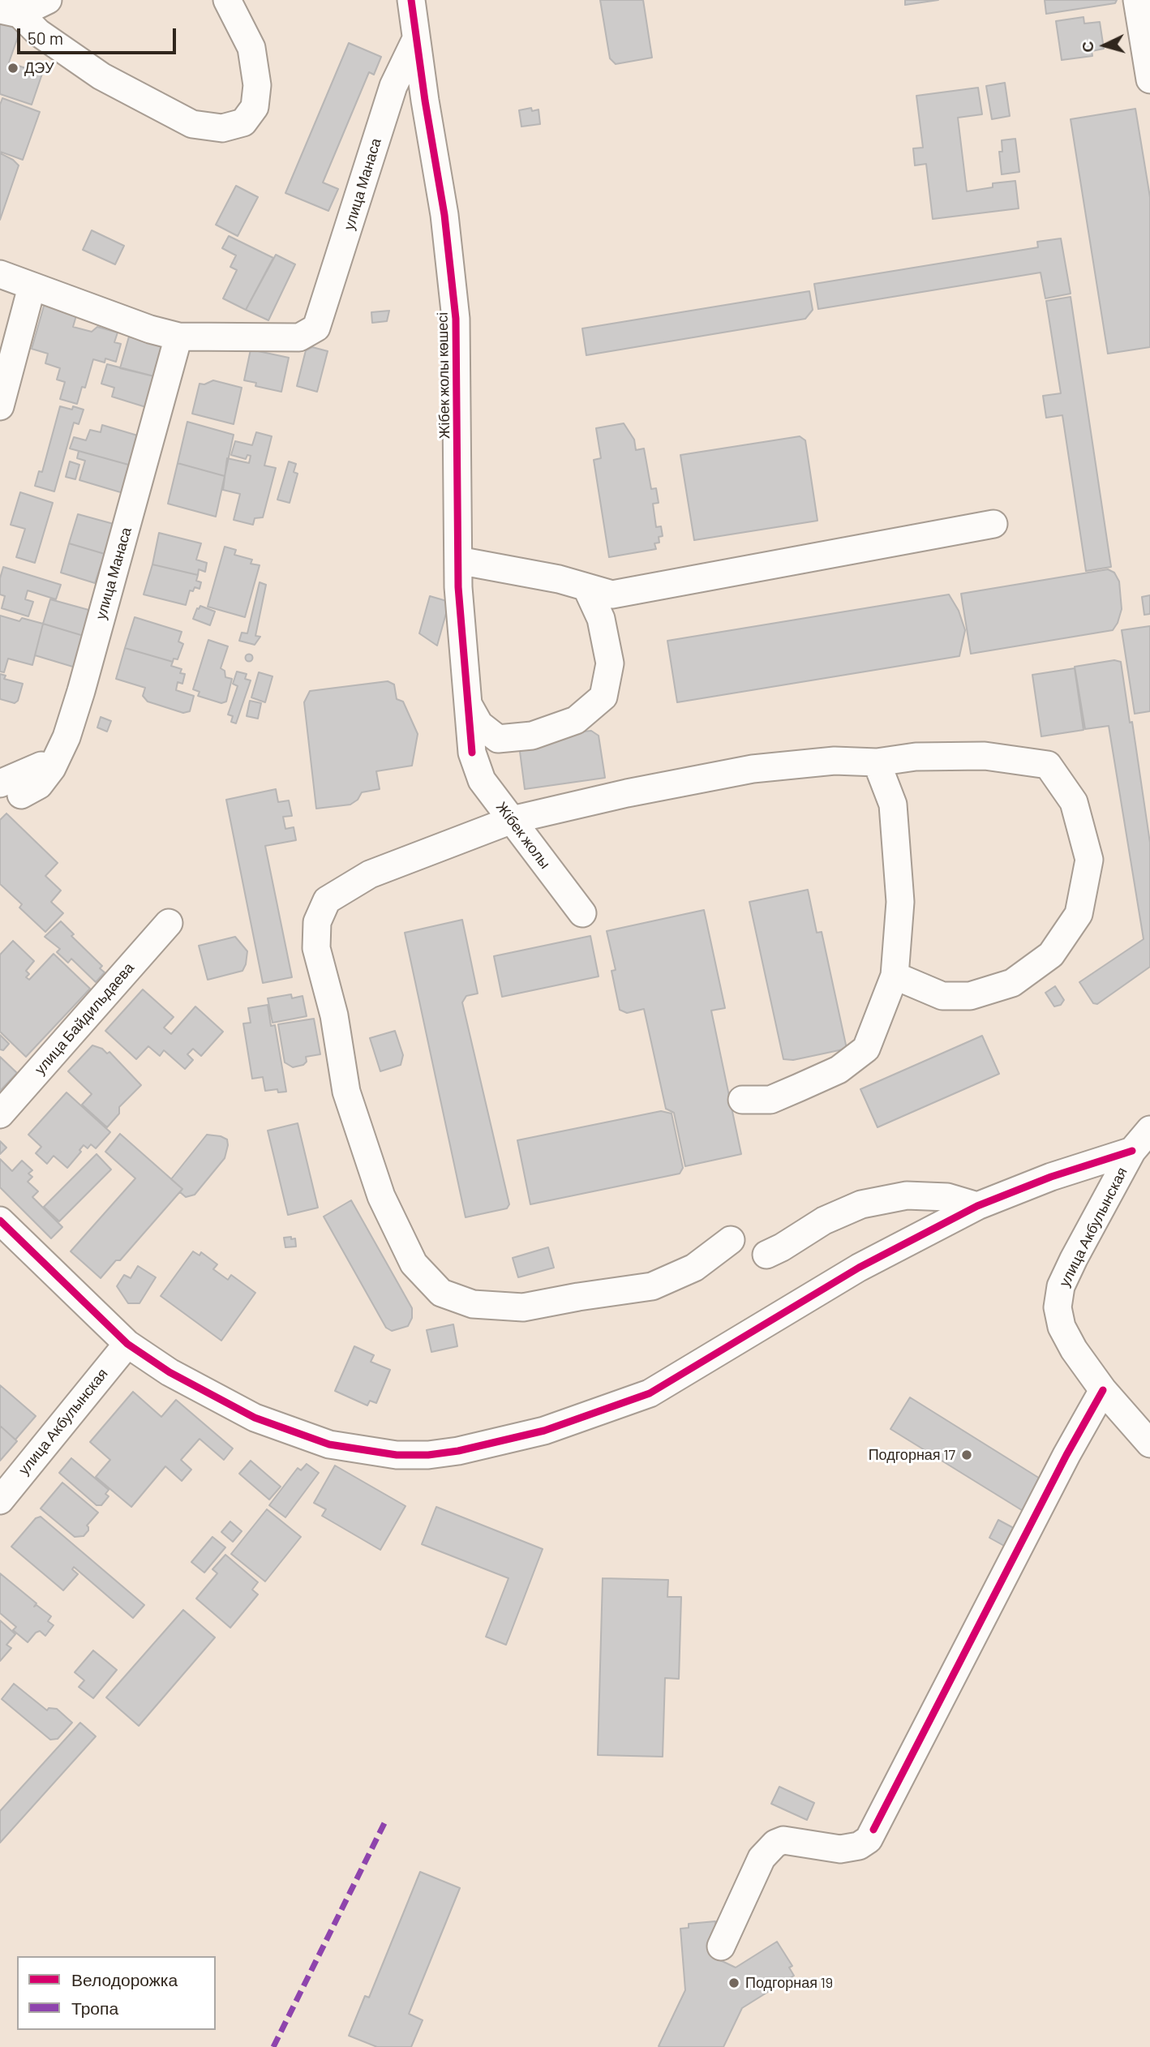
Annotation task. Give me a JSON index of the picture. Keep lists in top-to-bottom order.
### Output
{
  "streets": {
    "street": [
      "улица Манаса",
      "Жібек жолы көшесі",
      "Жібек жолы",
      "улица Байдильдаева",
      "улица Акбулынская"
    ]
  },
  "crossings": [
    ["улица Манаса", "Жібек жолы көшесі"],
    ["Жібек жолы көшесі", "Жібек жолы"]
  ],
  "places": ["ДЭУ", "Подгорная 17", "Подгорная 19"],
  "legend": ["Велодорожка", "Тропа"],
  "scale_bar": "50 m",
  "north": "left"
}
